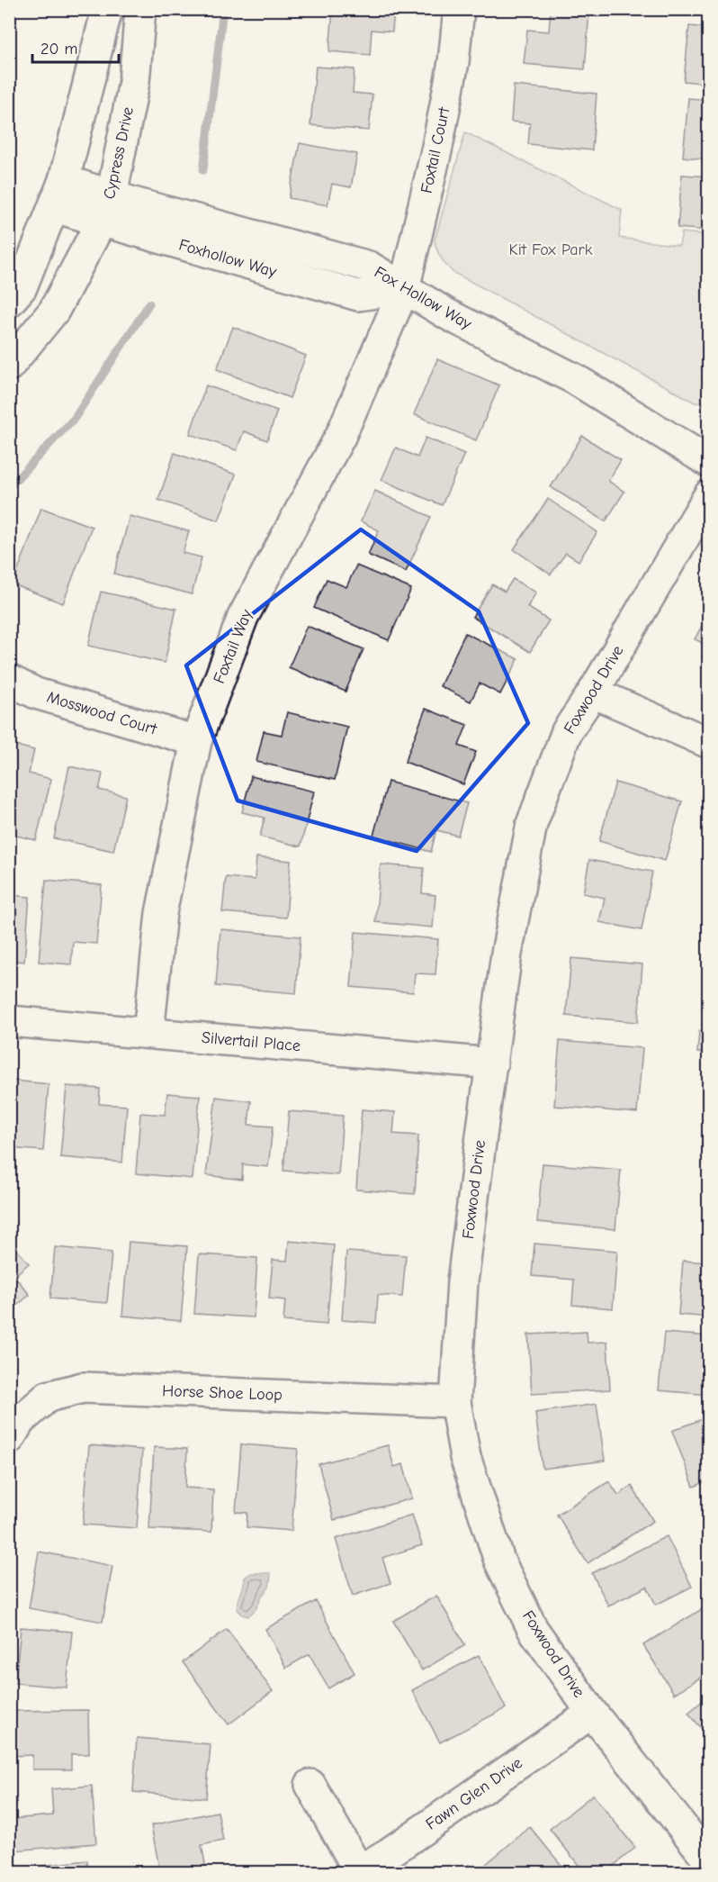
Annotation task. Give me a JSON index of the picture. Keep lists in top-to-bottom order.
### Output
{
  "streets": {
    "street": [
      "Foxtail Court",
      "Cypress Drive",
      "Fox Hollow Way",
      "Foxtail Way",
      "Foxwood Drive",
      "Mosswood Court",
      "Silvertail Place",
      "Horse Shoe Loop",
      "Fawn Glen Drive"
    ]
  },
  "crossings": [
    ["Foxtail Court", "Fox Hollow Way"],
    ["Foxtail Court", "Foxtail Way"],
    ["Cypress Drive", "Fox Hollow Way"],
    ["Fox Hollow Way", "Foxtail Way"],
    ["Foxtail Way", "Mosswood Court"],
    ["Foxtail Way", "Silvertail Place"],
    ["Foxwood Drive", "Silvertail Place"],
    ["Foxwood Drive", "Horse Shoe Loop"],
    ["Foxwood Drive", "Fawn Glen Drive"]
  ],
  "parks": ["Kit Fox Park"],
  "scale_bar": "20 m"
}
